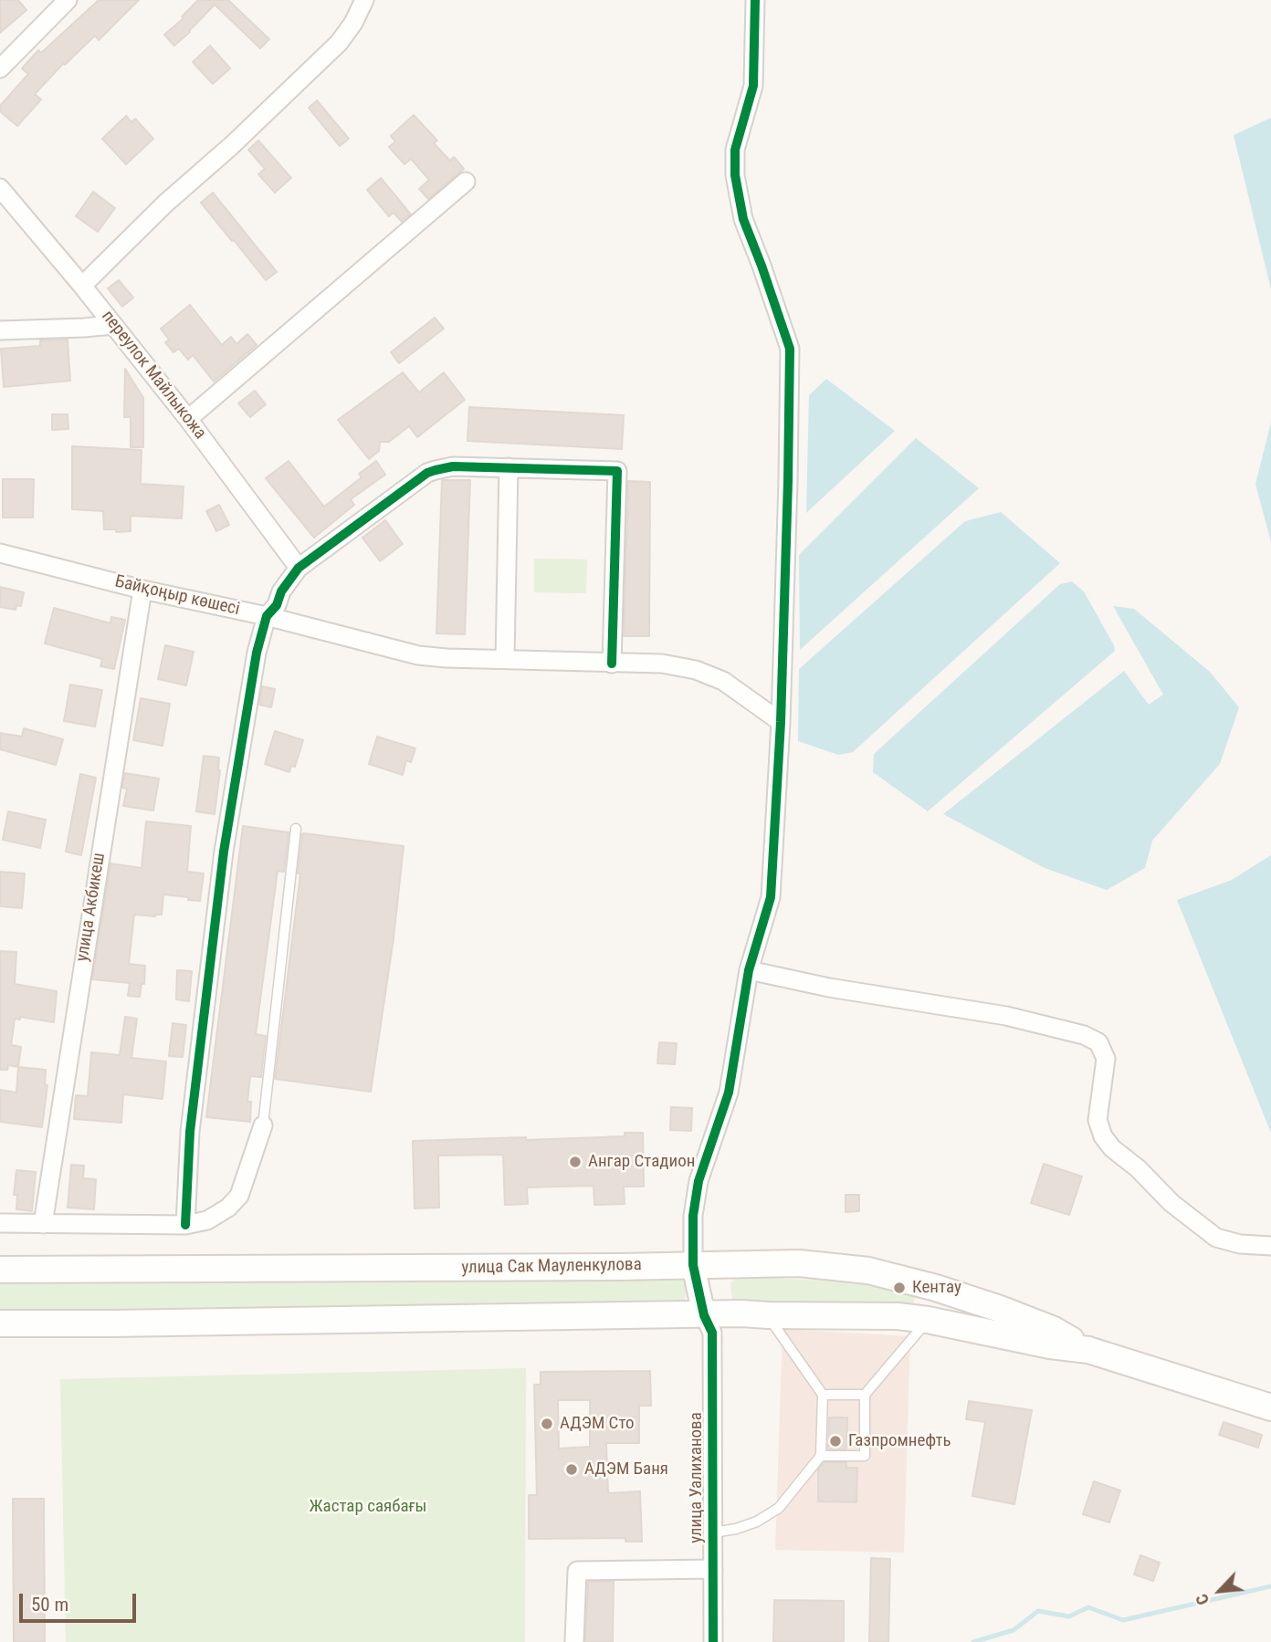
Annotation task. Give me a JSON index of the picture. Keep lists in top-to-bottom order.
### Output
{
  "streets": {
    "main road": ["улица Сак Мауленкулова"],
    "street": [
      "переулок Майлыкожа",
      "Байқоңыр көшесі",
      "улица Акбикеш",
      "улица Уалиханова"
    ]
  },
  "crossings": [
    ["Байқоңыр көшесі", "улица Акбикеш"],
    ["улица Сак Мауленкулова", "улица Уалиханова"]
  ],
  "parks": ["Жастар саябағы"],
  "places": [
    "Ангар Стадион",
    "Кентау",
    "АДЭМ Сто",
    "Газпромнефть",
    "АДЭМ Баня"
  ],
  "scale_bar": "50 m",
  "north": "bottom left"
}
